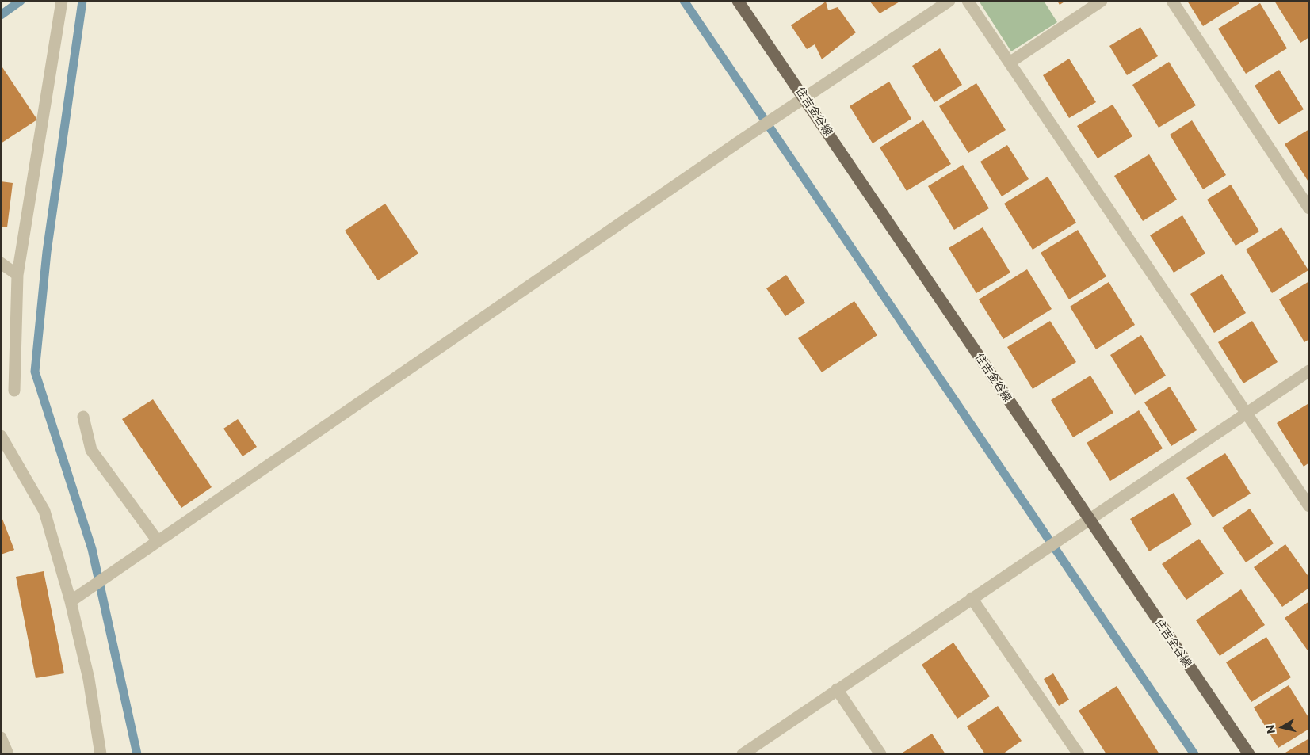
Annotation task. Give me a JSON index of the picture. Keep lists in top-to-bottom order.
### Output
{
  "streets": {
    "main road": ["住吉金谷線"]
  },
  "north": "left"
}
